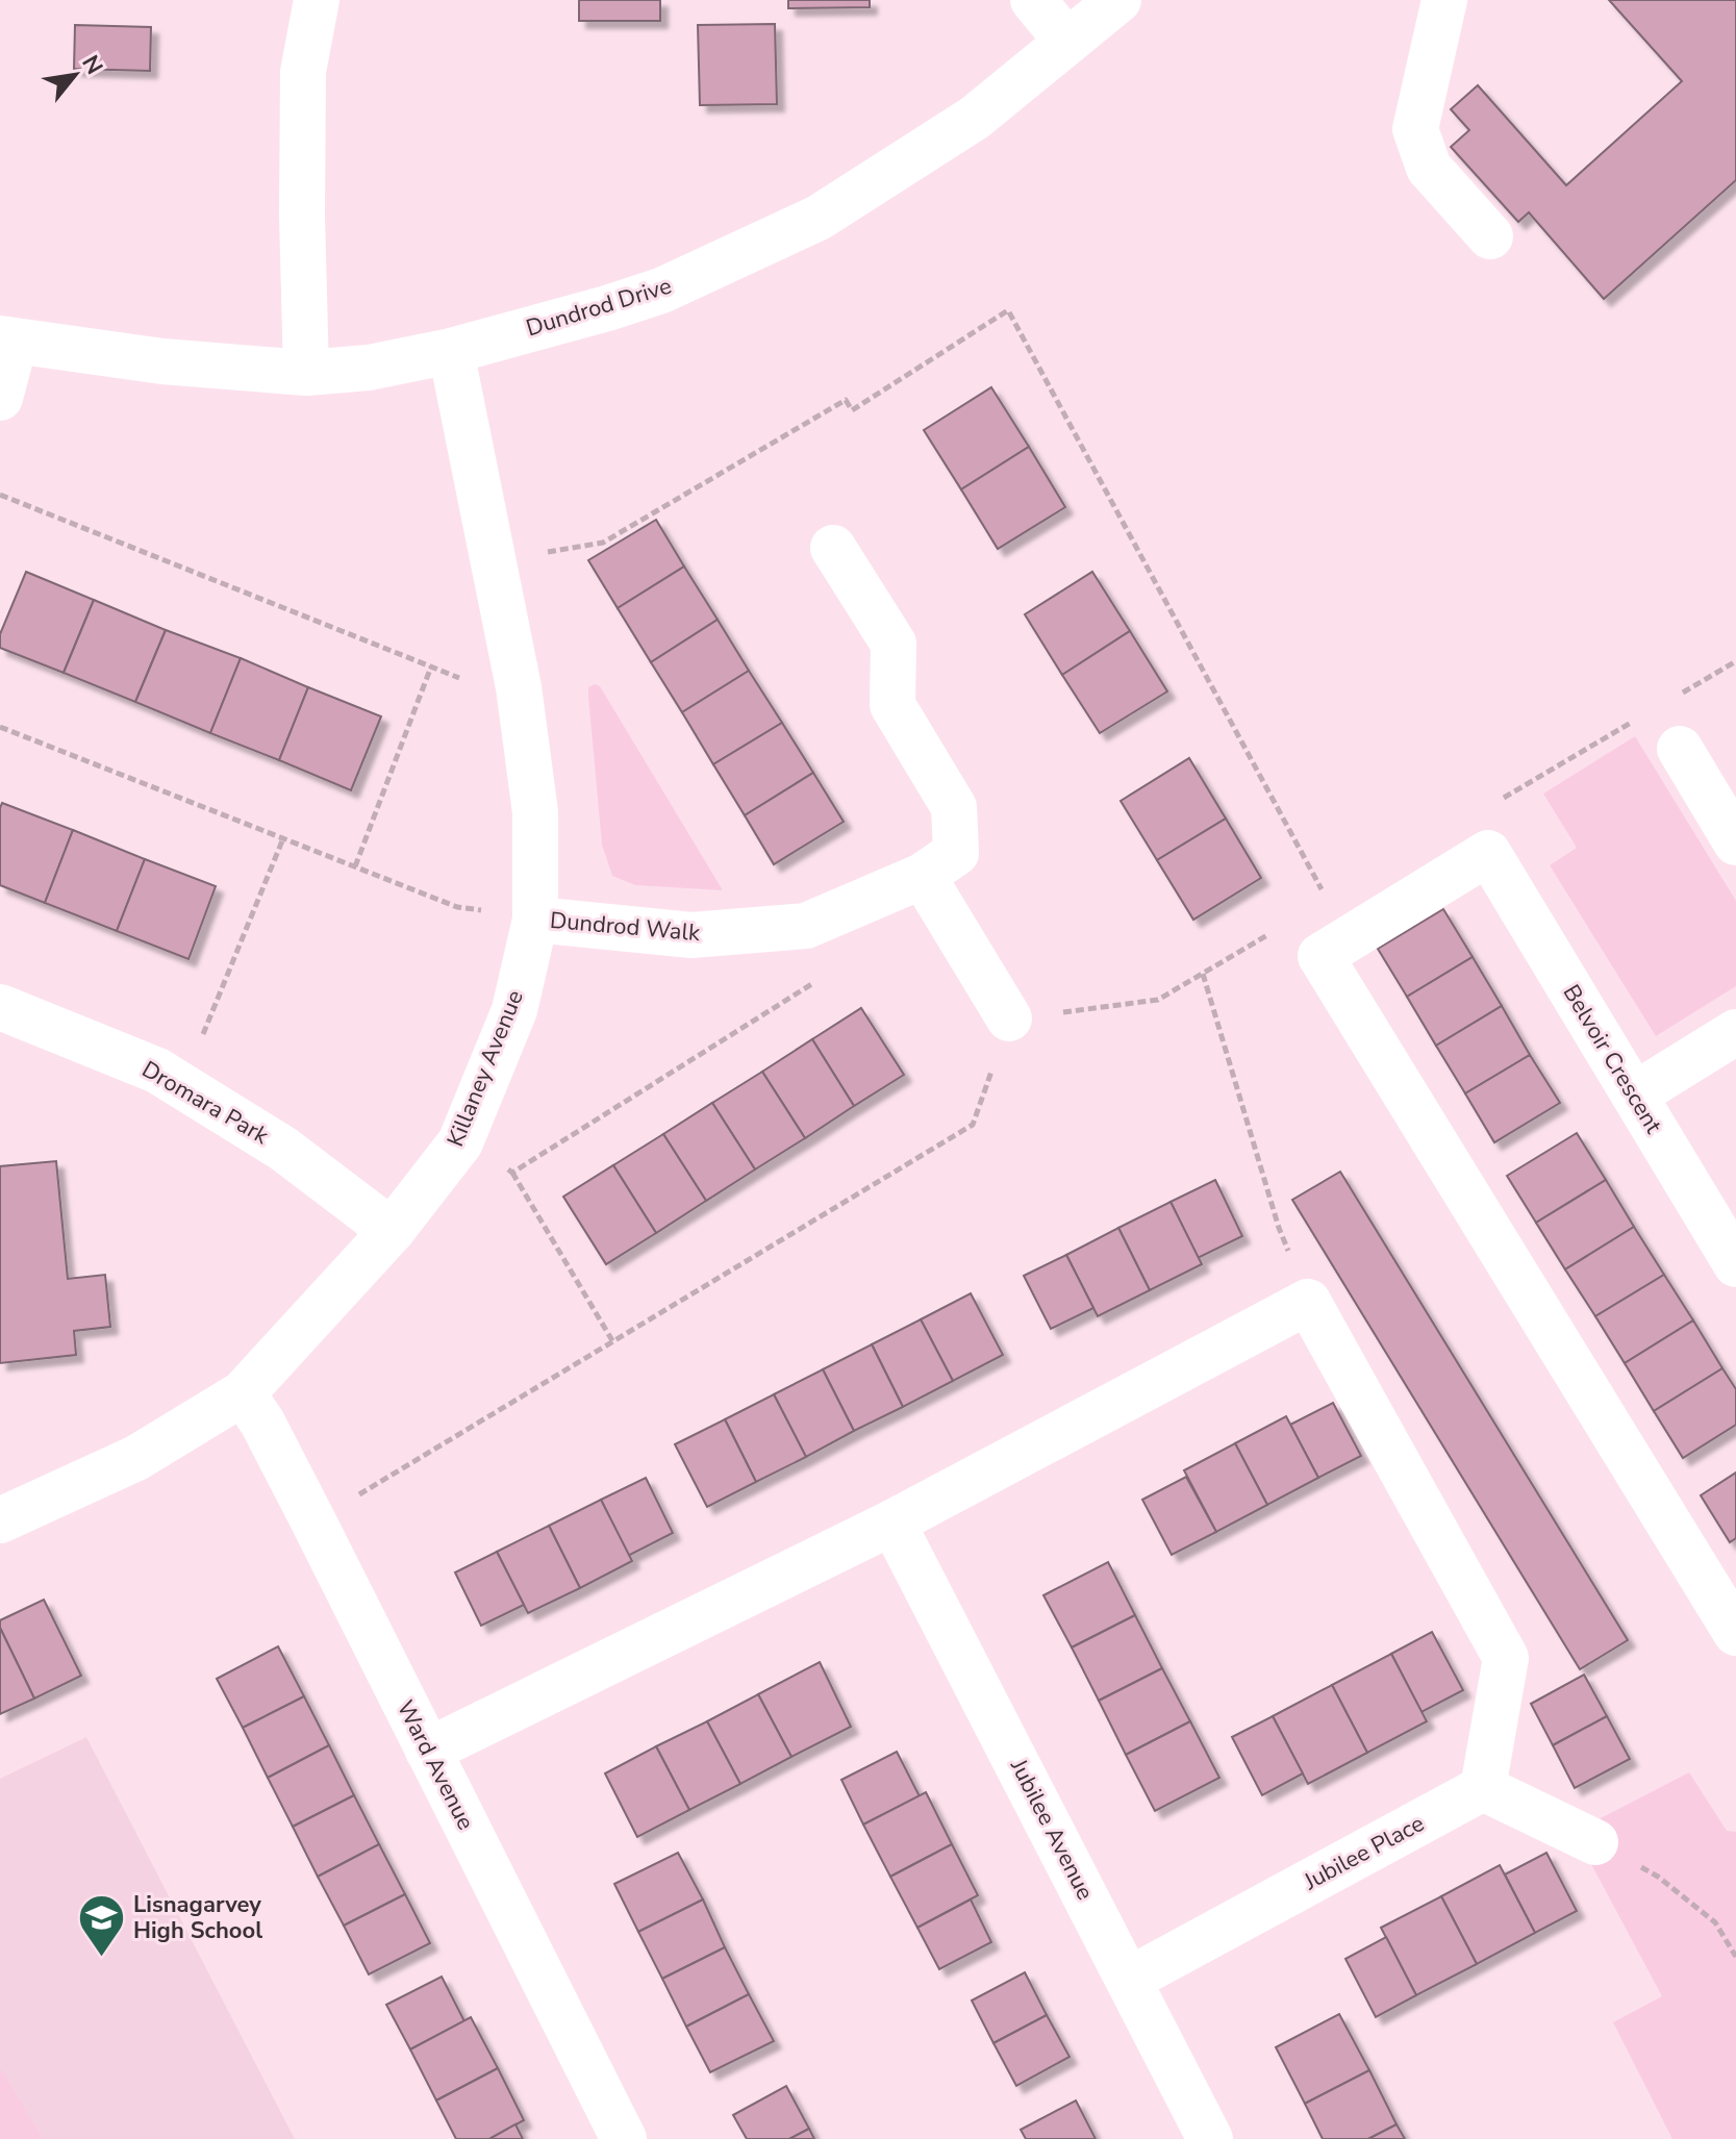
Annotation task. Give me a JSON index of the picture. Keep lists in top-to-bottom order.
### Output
{
  "streets": {
    "street": [
      "Dundrod Drive",
      "Dundrod Walk",
      "Belvoir Crescent",
      "Killaney Avenue",
      "Dromara Park",
      "Ward Avenue",
      "Jubilee Avenue",
      "Jubilee Place"
    ]
  },
  "crossings": [
    ["Dundrod Drive", "Killaney Avenue"],
    ["Dundrod Walk", "Killaney Avenue"],
    ["Killaney Avenue", "Dromara Park"],
    ["Killaney Avenue", "Ward Avenue"],
    ["Jubilee Avenue", "Jubilee Place"]
  ],
  "places": {
    "school or university": ["Lisnagarvey High School"]
  },
  "north": "top right"
}
